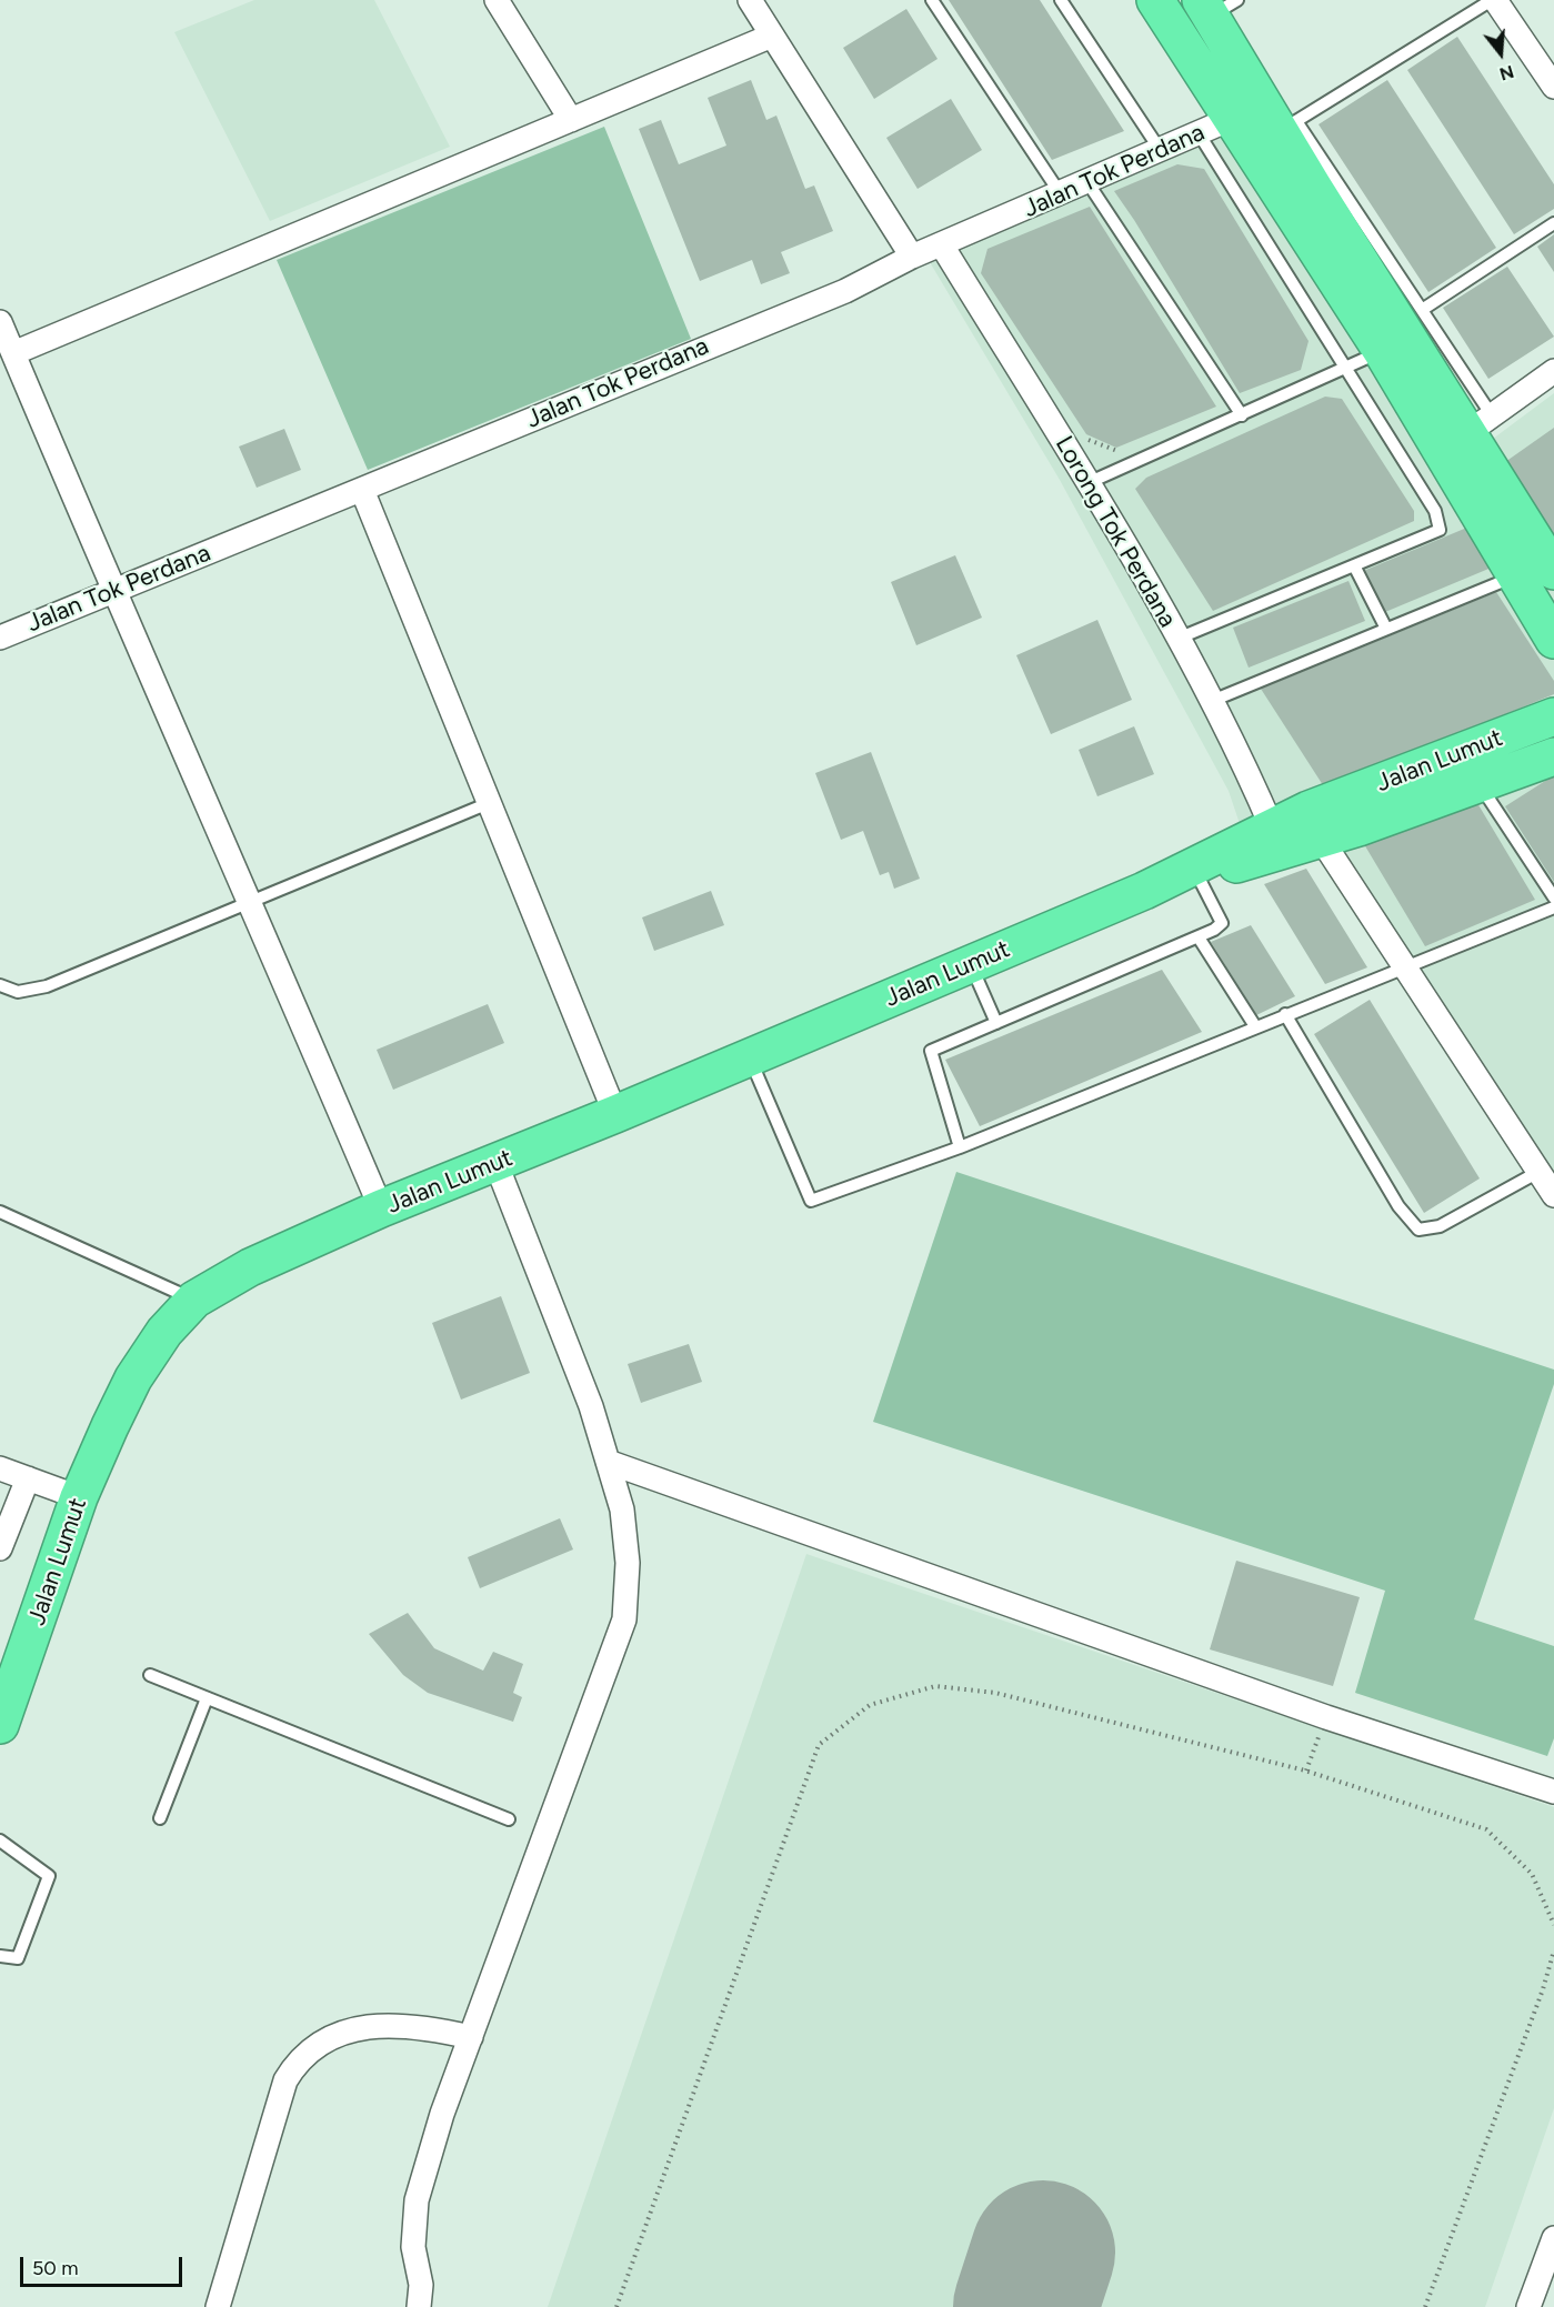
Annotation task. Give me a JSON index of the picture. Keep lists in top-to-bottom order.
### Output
{
  "streets": {
    "highway": ["Jalan Lumut"],
    "street": ["Jalan Tok Perdana", "Lorong Tok Perdana"]
  },
  "crossings": [
    ["Jalan Tok Perdana", "Lorong Tok Perdana"],
    ["Lorong Tok Perdana", "Jalan Lumut"]
  ],
  "scale_bar": "50 m",
  "north": "bottom"
}
